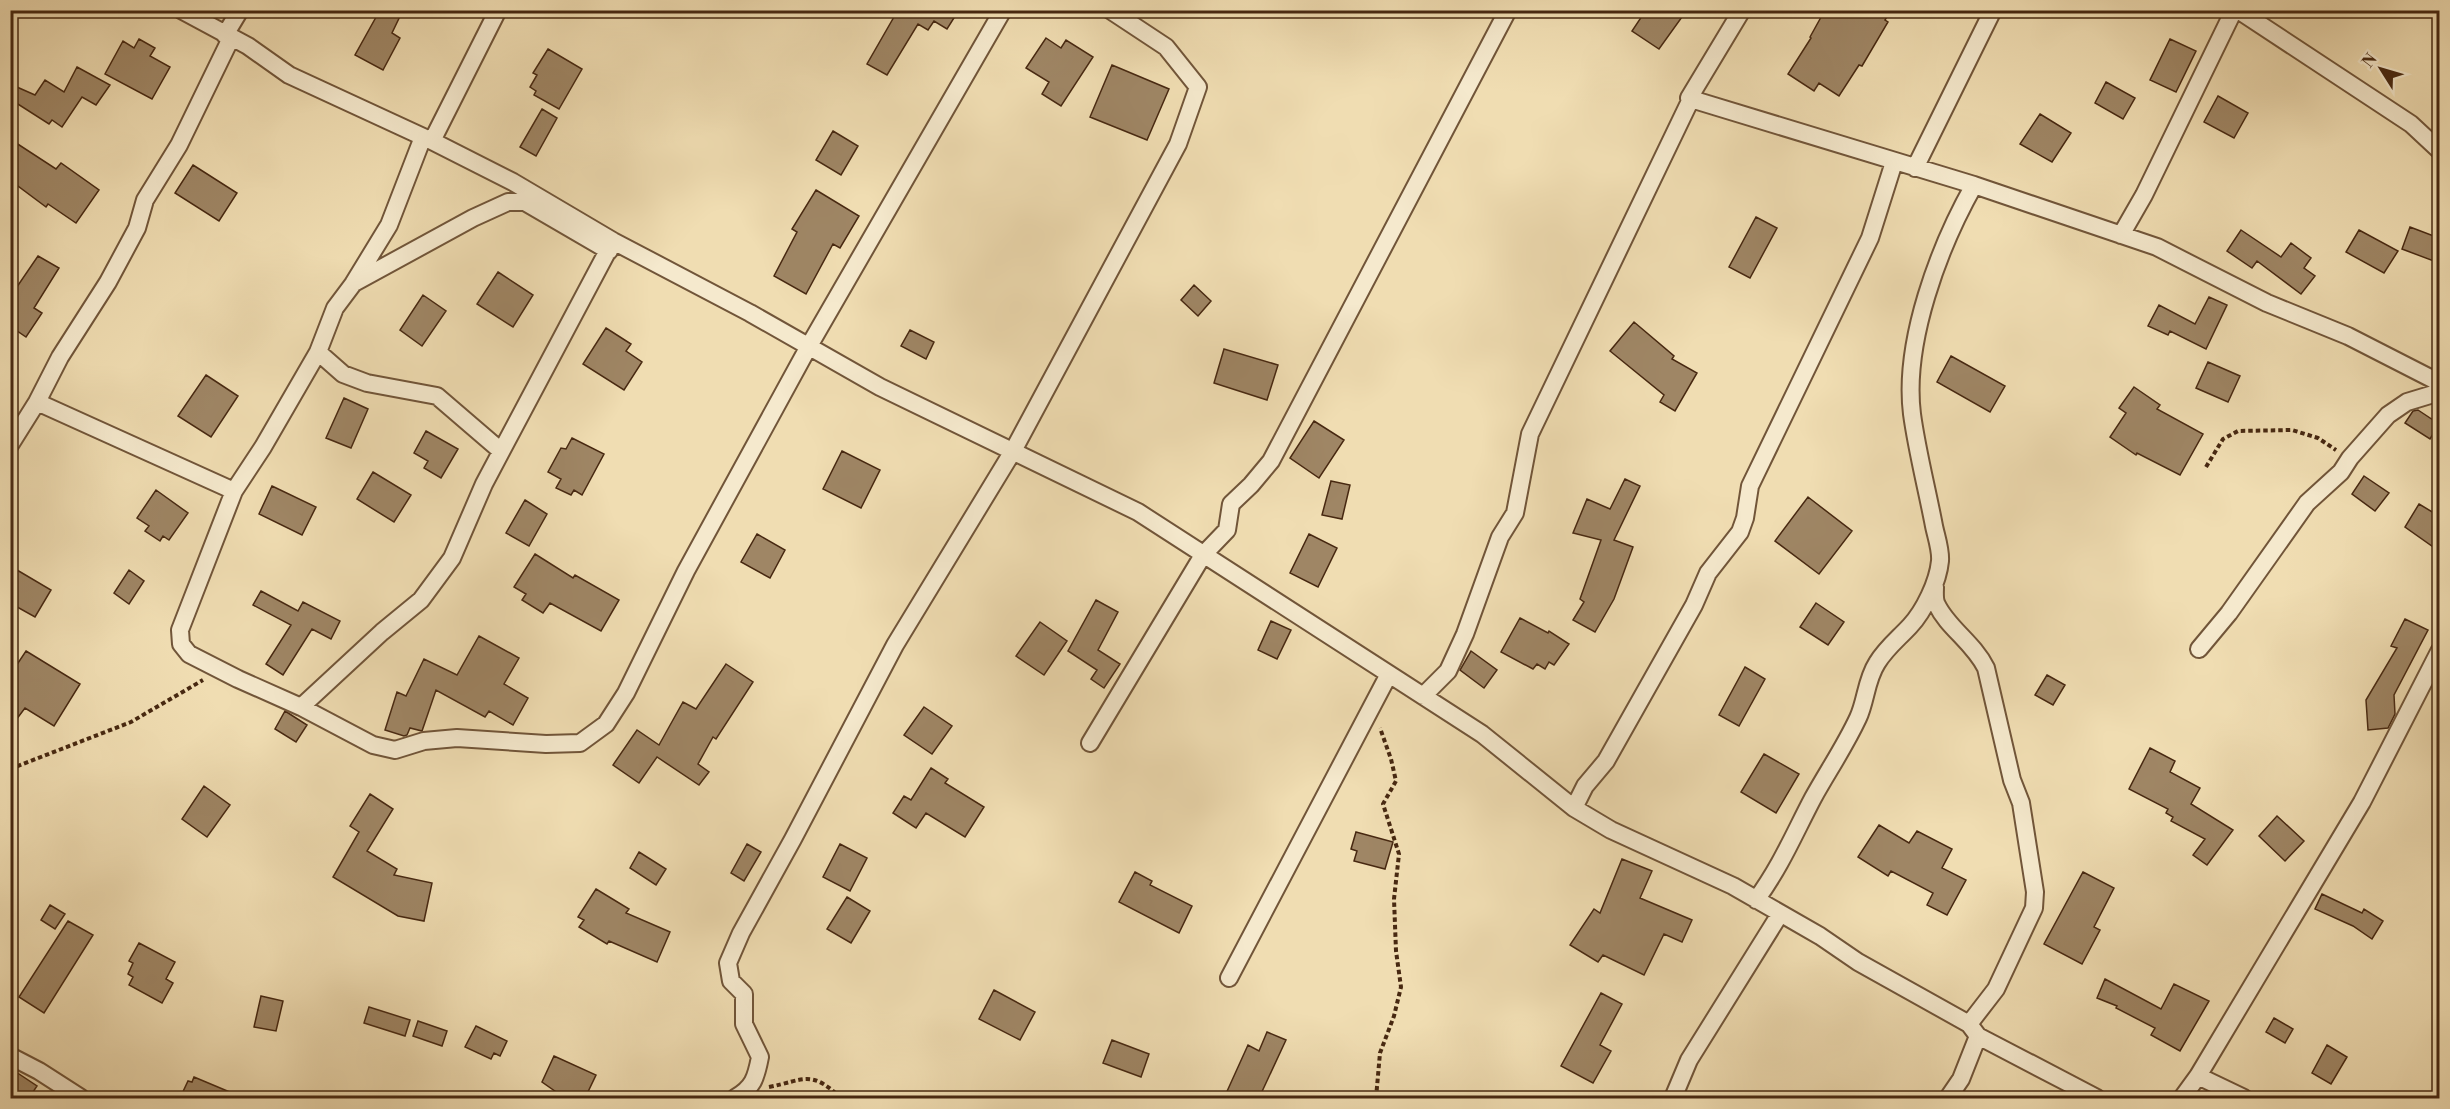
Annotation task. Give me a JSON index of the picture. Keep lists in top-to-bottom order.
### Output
{
  "north": "top left"
}
